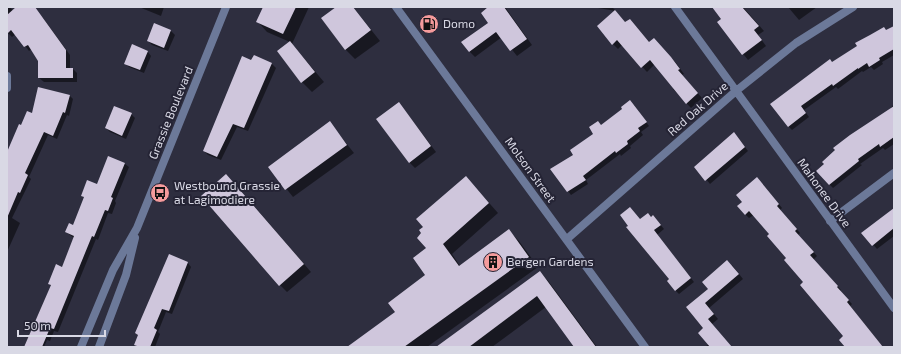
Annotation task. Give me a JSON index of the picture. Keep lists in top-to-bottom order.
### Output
{
  "streets": {
    "street": [
      "Red Oak Drive",
      "Grassie Boulevard",
      "Molson Street",
      "Mahonee Drive"
    ]
  },
  "crossings": [
    ["Red Oak Drive", "Molson Street"],
    ["Red Oak Drive", "Mahonee Drive"]
  ],
  "places": {
    "fuel station": ["Domo"],
    "bus stop": ["Westbound Grassie at Lagimodiere"],
    "building": ["Bergen Gardens"]
  },
  "scale_bar": "50 m"
}
